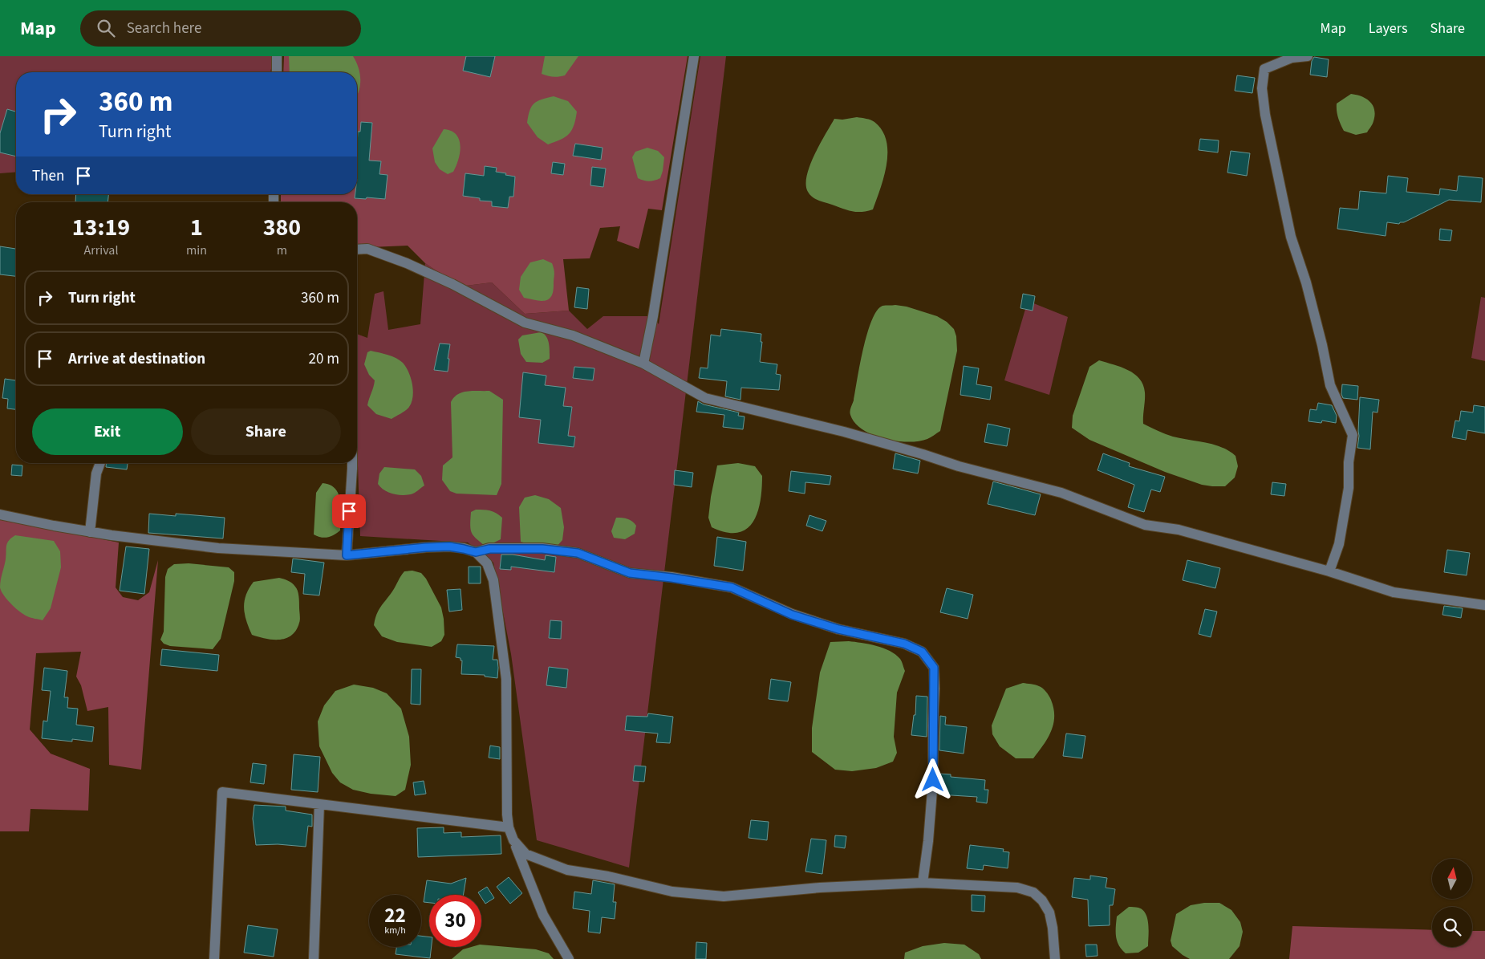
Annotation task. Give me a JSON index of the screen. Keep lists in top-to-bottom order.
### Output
{
  "north": "top",
  "page": {
    "header": "Map",
    "search": "Search here",
    "nav": ["Map", "Layers", "Share"],
    "turn": ["360 m", "Turn right"],
    "then": "Then",
    "eta": [
      "13:19",
      "Arrival",
      "1",
      "min",
      "380",
      "m"
    ],
    "list": [
      {
        "name": "Turn right",
        "value": "360 m"
      },
      {
        "name": "Arrive at destination",
        "value": "20 m"
      }
    ],
    "buttons": ["Exit", "Share"],
    "speed": "22 km/h",
    "limit": "30"
  }
}
